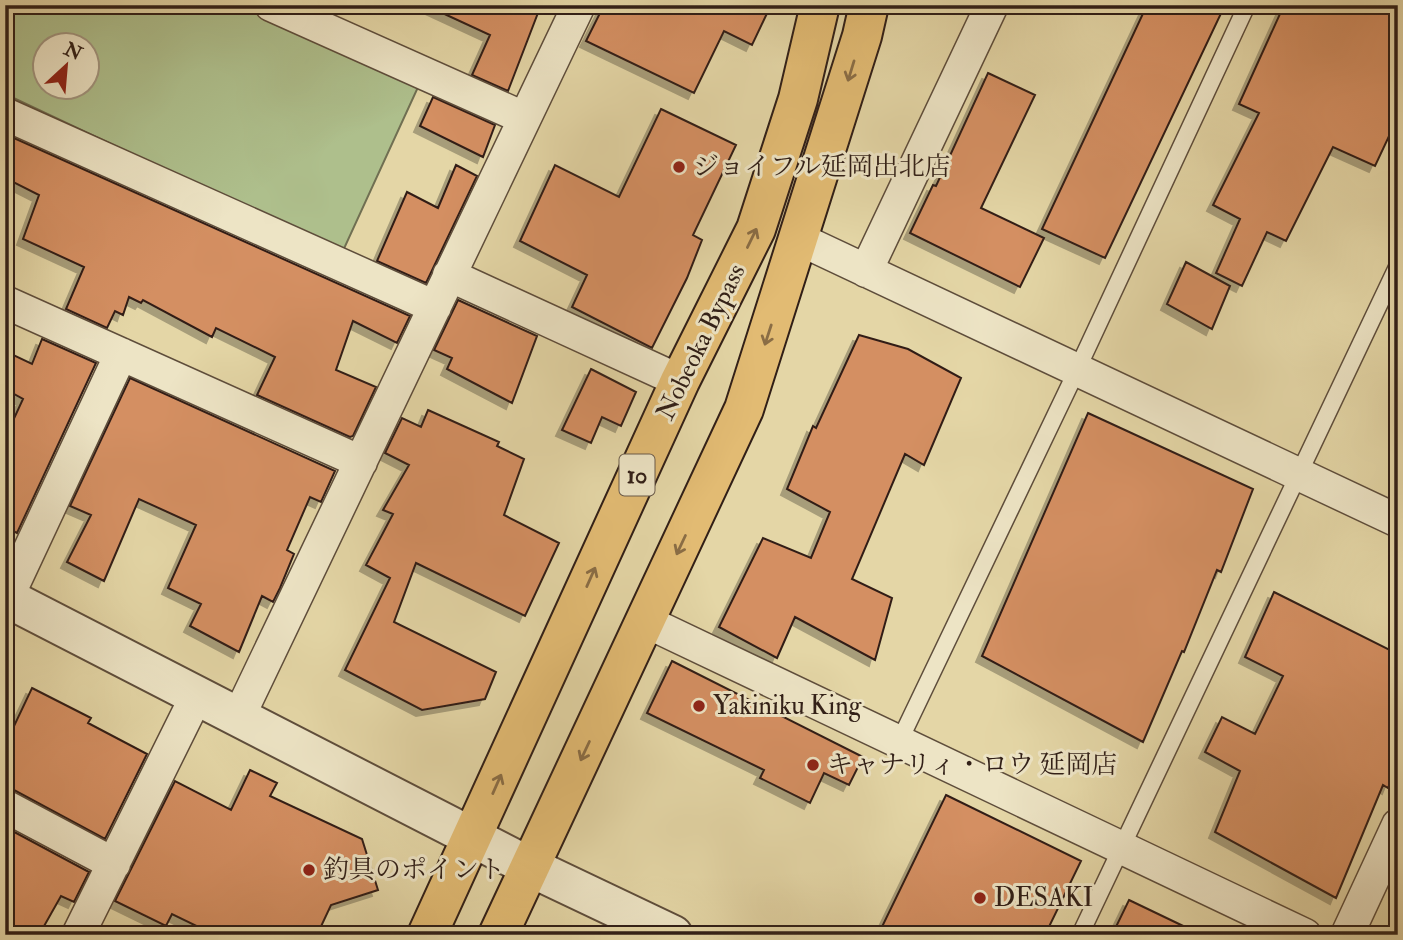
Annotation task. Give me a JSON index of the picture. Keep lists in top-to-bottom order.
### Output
{
  "streets": {
    "highway": ["Nobeoka Bypass", "10"]
  },
  "places": [
    "ジョイフル延岡出北店",
    "Yakiniku King",
    "キャナリィ・ロウ 延岡店",
    "釣具のポイント",
    "DESAKI"
  ],
  "north": "top right"
}
